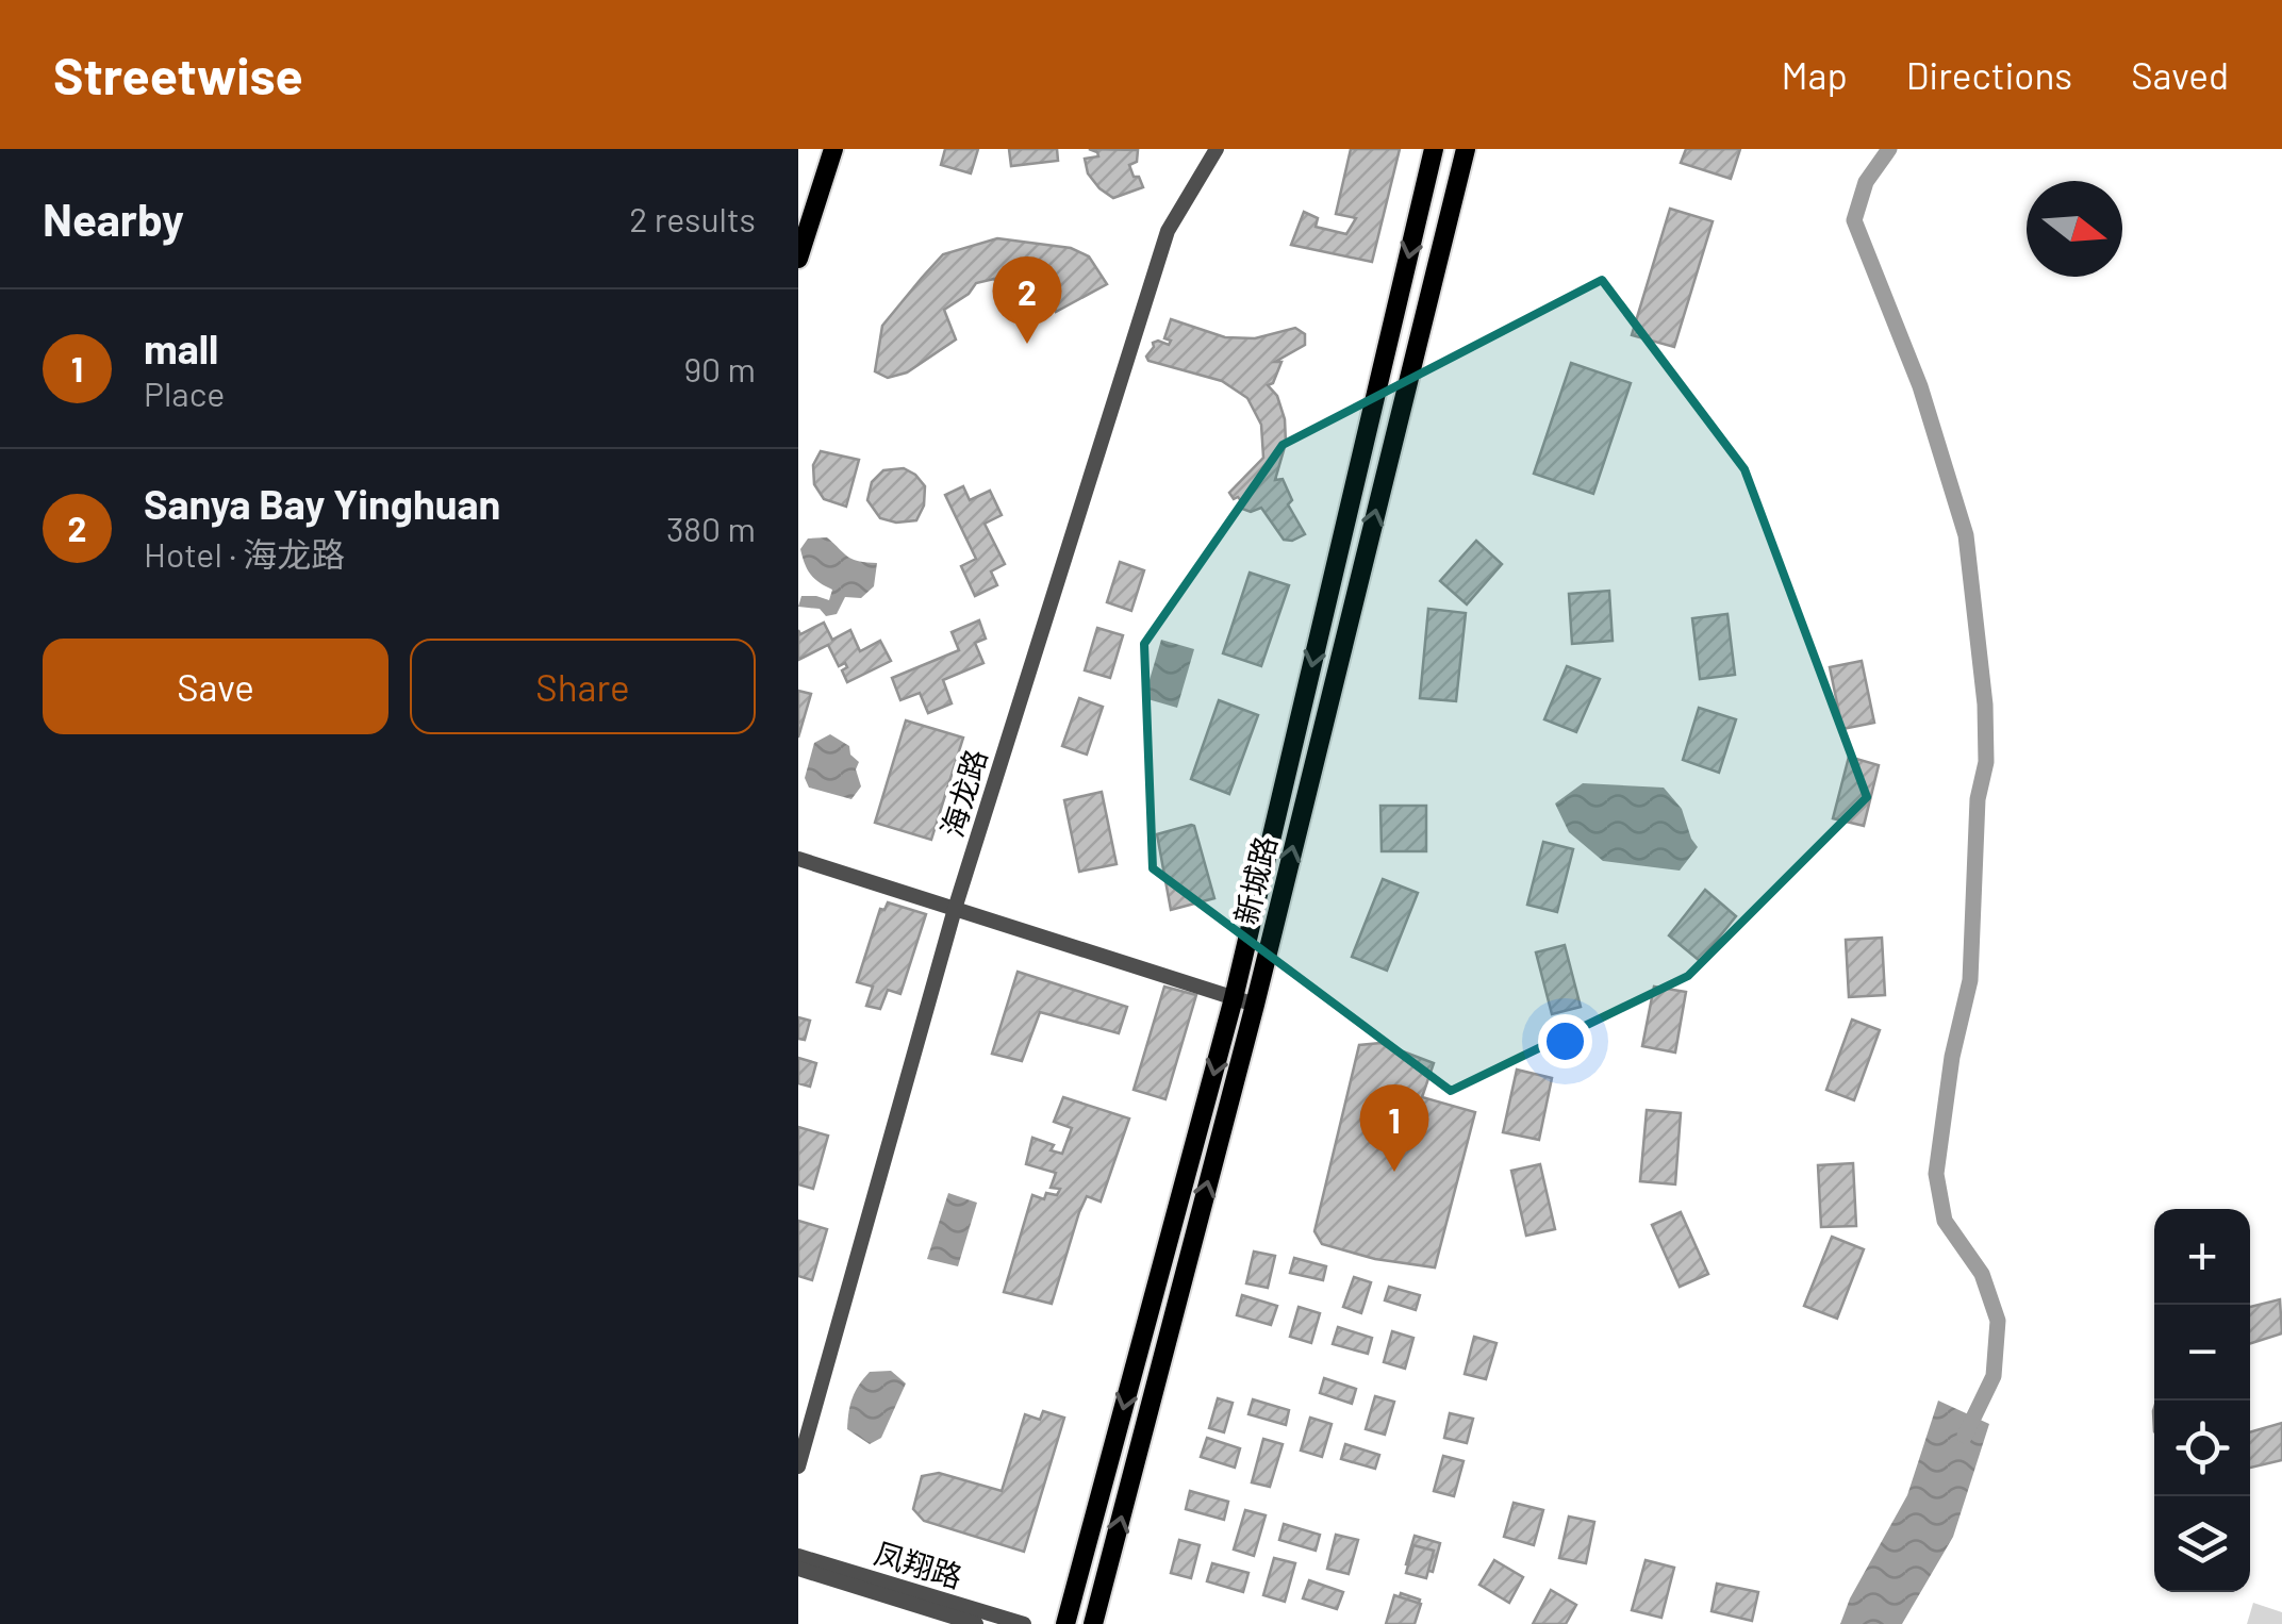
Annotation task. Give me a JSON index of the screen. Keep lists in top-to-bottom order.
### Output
{
  "streets": {
    "main road": ["新城路"],
    "street": ["海龙路", "凤翔路"]
  },
  "north": "right",
  "page": {
    "header": "Streetwise",
    "nav": ["Map", "Directions", "Saved"],
    "heading": ["Nearby", "2 results"],
    "pins": ["2", "1"],
    "list": [
      {
        "mark": "1",
        "name": "mall",
        "note": "Place",
        "value": "90 m"
      },
      {
        "mark": "2",
        "name": "Sanya Bay Yinghuan",
        "note": "Hotel · 海龙路",
        "value": "380 m"
      }
    ],
    "buttons": ["Save", "Share"],
    "map_buttons": ["+", "−"]
  }
}
